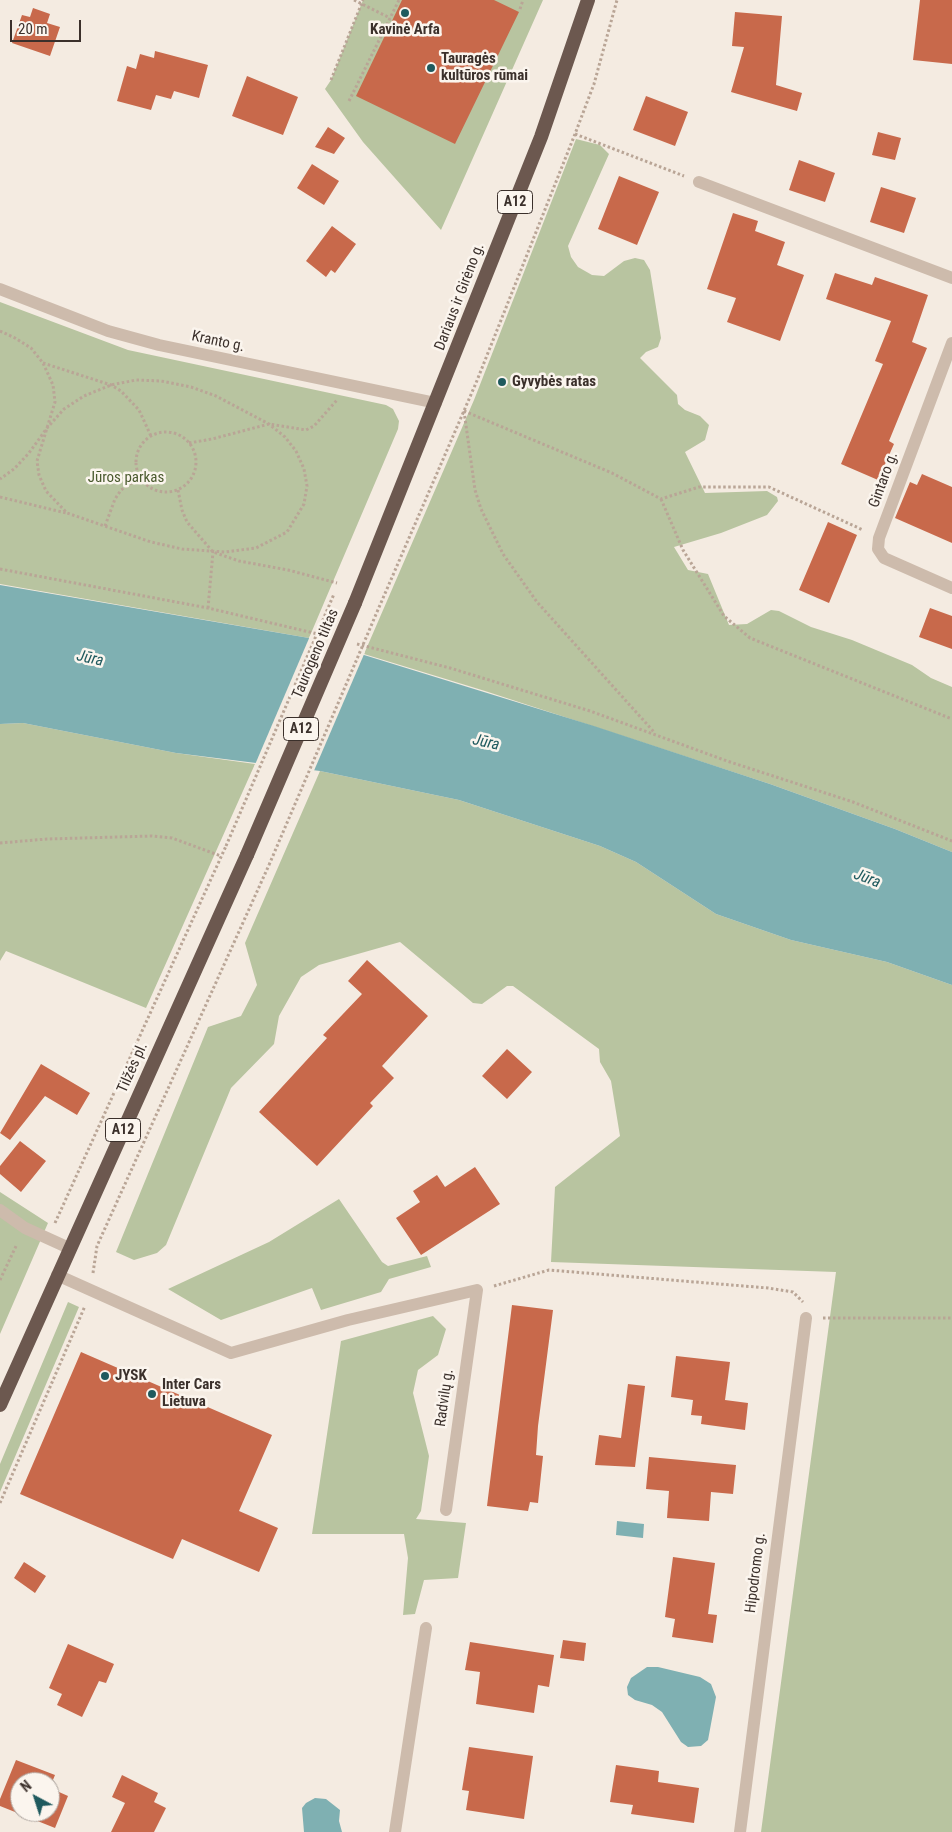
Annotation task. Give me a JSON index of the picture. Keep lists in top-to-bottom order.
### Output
{
  "streets": {
    "highway": [
      "A12",
      "Dariaus ir Girėno g.",
      "Taurogeno tiltas",
      "Tilžės pl."
    ],
    "street": [
      "Kranto g.",
      "Gintaro g.",
      "Radvilų g.",
      "Hipodromo g."
    ]
  },
  "crossings": [
    ["Dariaus ir Girėno g.", "Kranto g."],
    ["Dariaus ir Girėno g.", "Taurogeno tiltas"],
    ["Taurogeno tiltas", "Tilžės pl."]
  ],
  "water": ["Jūra"],
  "parks": ["Jūros parkas"],
  "places": [
    "Kavinė Arfa",
    "Tauragės kultūros rūmai",
    "Gyvybės ratas",
    "JYSK",
    "Inter Cars Lietuva"
  ],
  "scale_bar": "20 m",
  "north": "top left"
}
